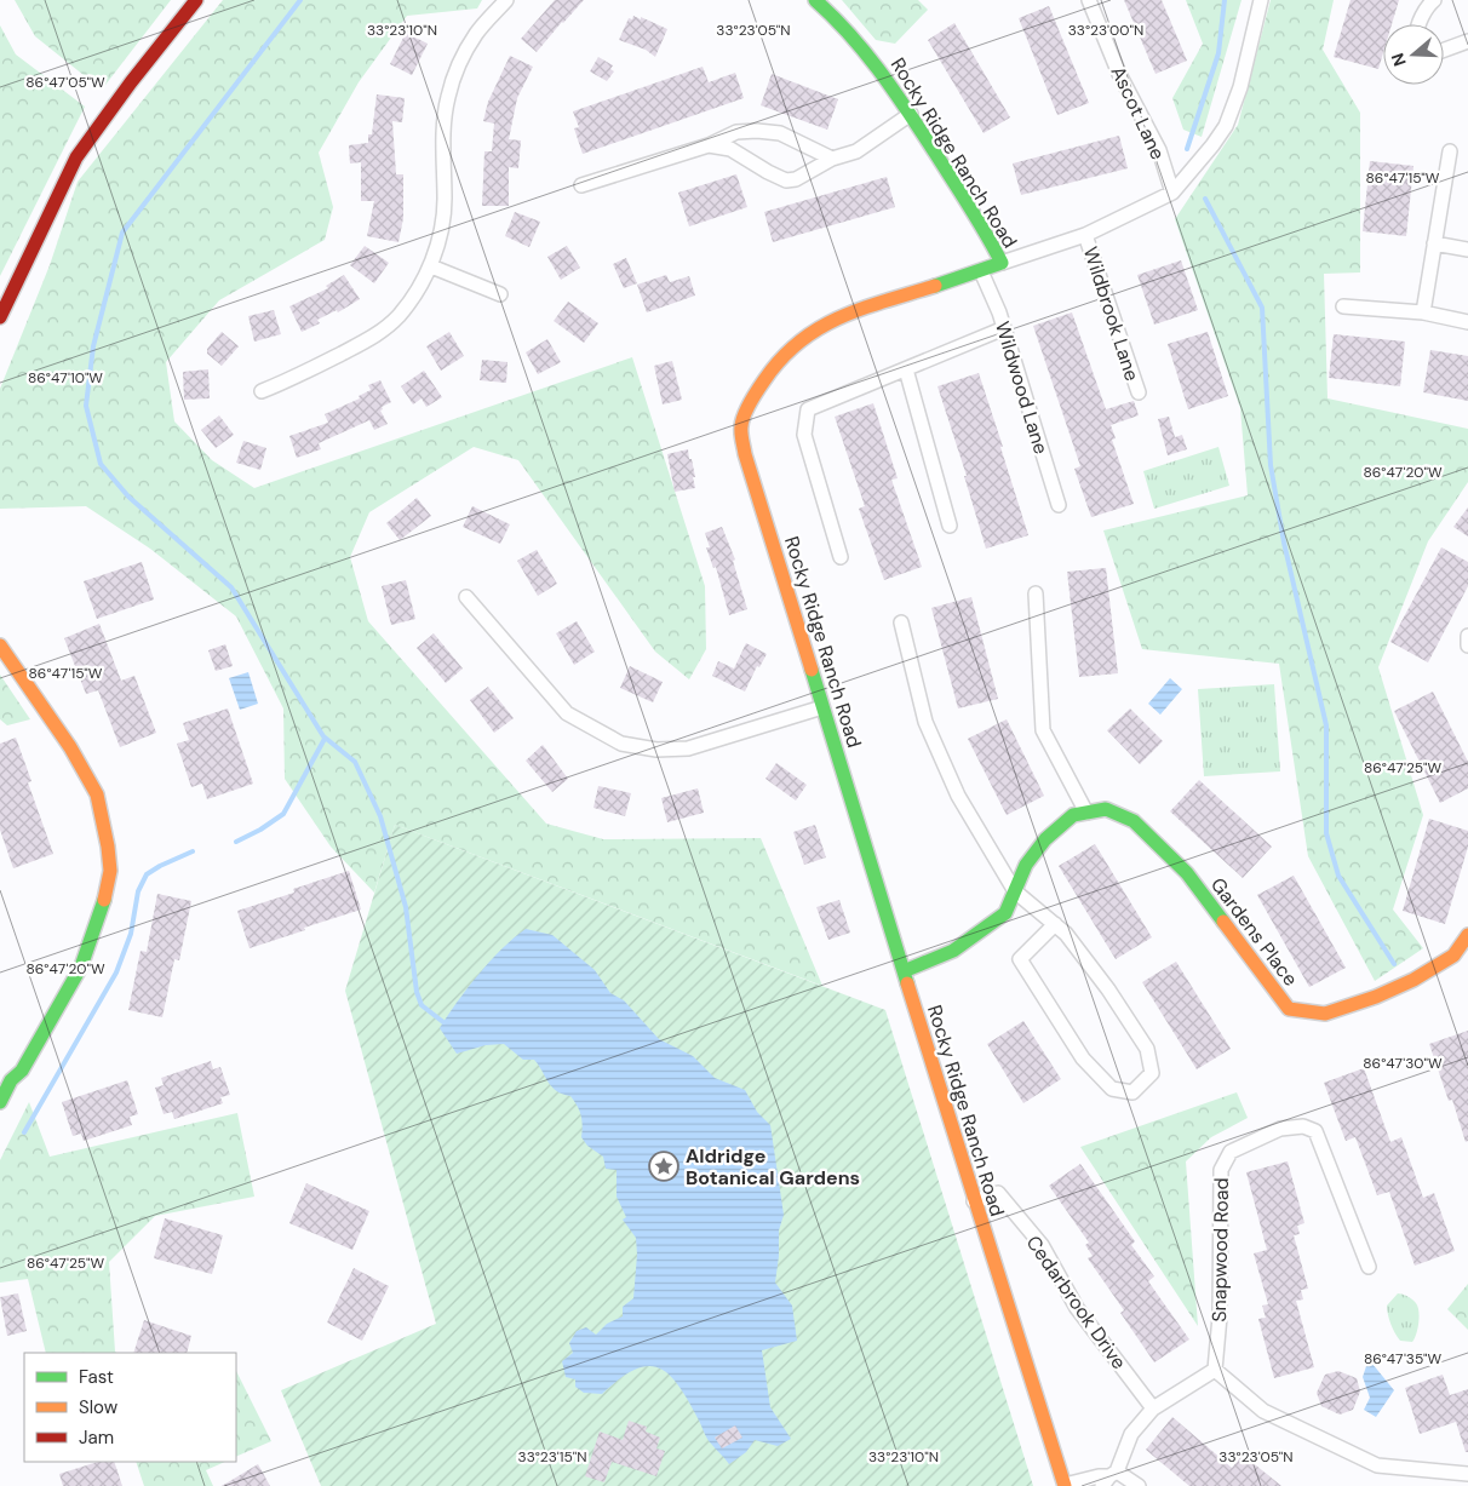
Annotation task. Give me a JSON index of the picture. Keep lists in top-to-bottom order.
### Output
{
  "streets": {
    "street": [
      "Ascot Lane",
      "Rocky Ridge Ranch Road",
      "Wildbrook Lane",
      "Wildwood Lane",
      "Gardens Place",
      "Snapwood Road",
      "Cedarbrook Drive"
    ]
  },
  "crossings": [
    ["Rocky Ridge Ranch Road", "Wildwood Lane"],
    ["Rocky Ridge Ranch Road", "Gardens Place"],
    ["Rocky Ridge Ranch Road", "Cedarbrook Drive"]
  ],
  "places": {
    "place": ["Aldridge Botanical Gardens"]
  },
  "legend": ["Fast", "Slow", "Jam"],
  "north": "left",
  "coordinates": [
    "33°23'10\"N",
    "33°23'05\"N",
    "33°23'00\"N",
    "86°47'05\"W",
    "86°47'15\"W",
    "86°47'10\"W",
    "86°47'20\"W",
    "86°47'25\"W",
    "86°47'30\"W",
    "86°47'35\"W",
    "33°23'15\"N"
  ]
}
